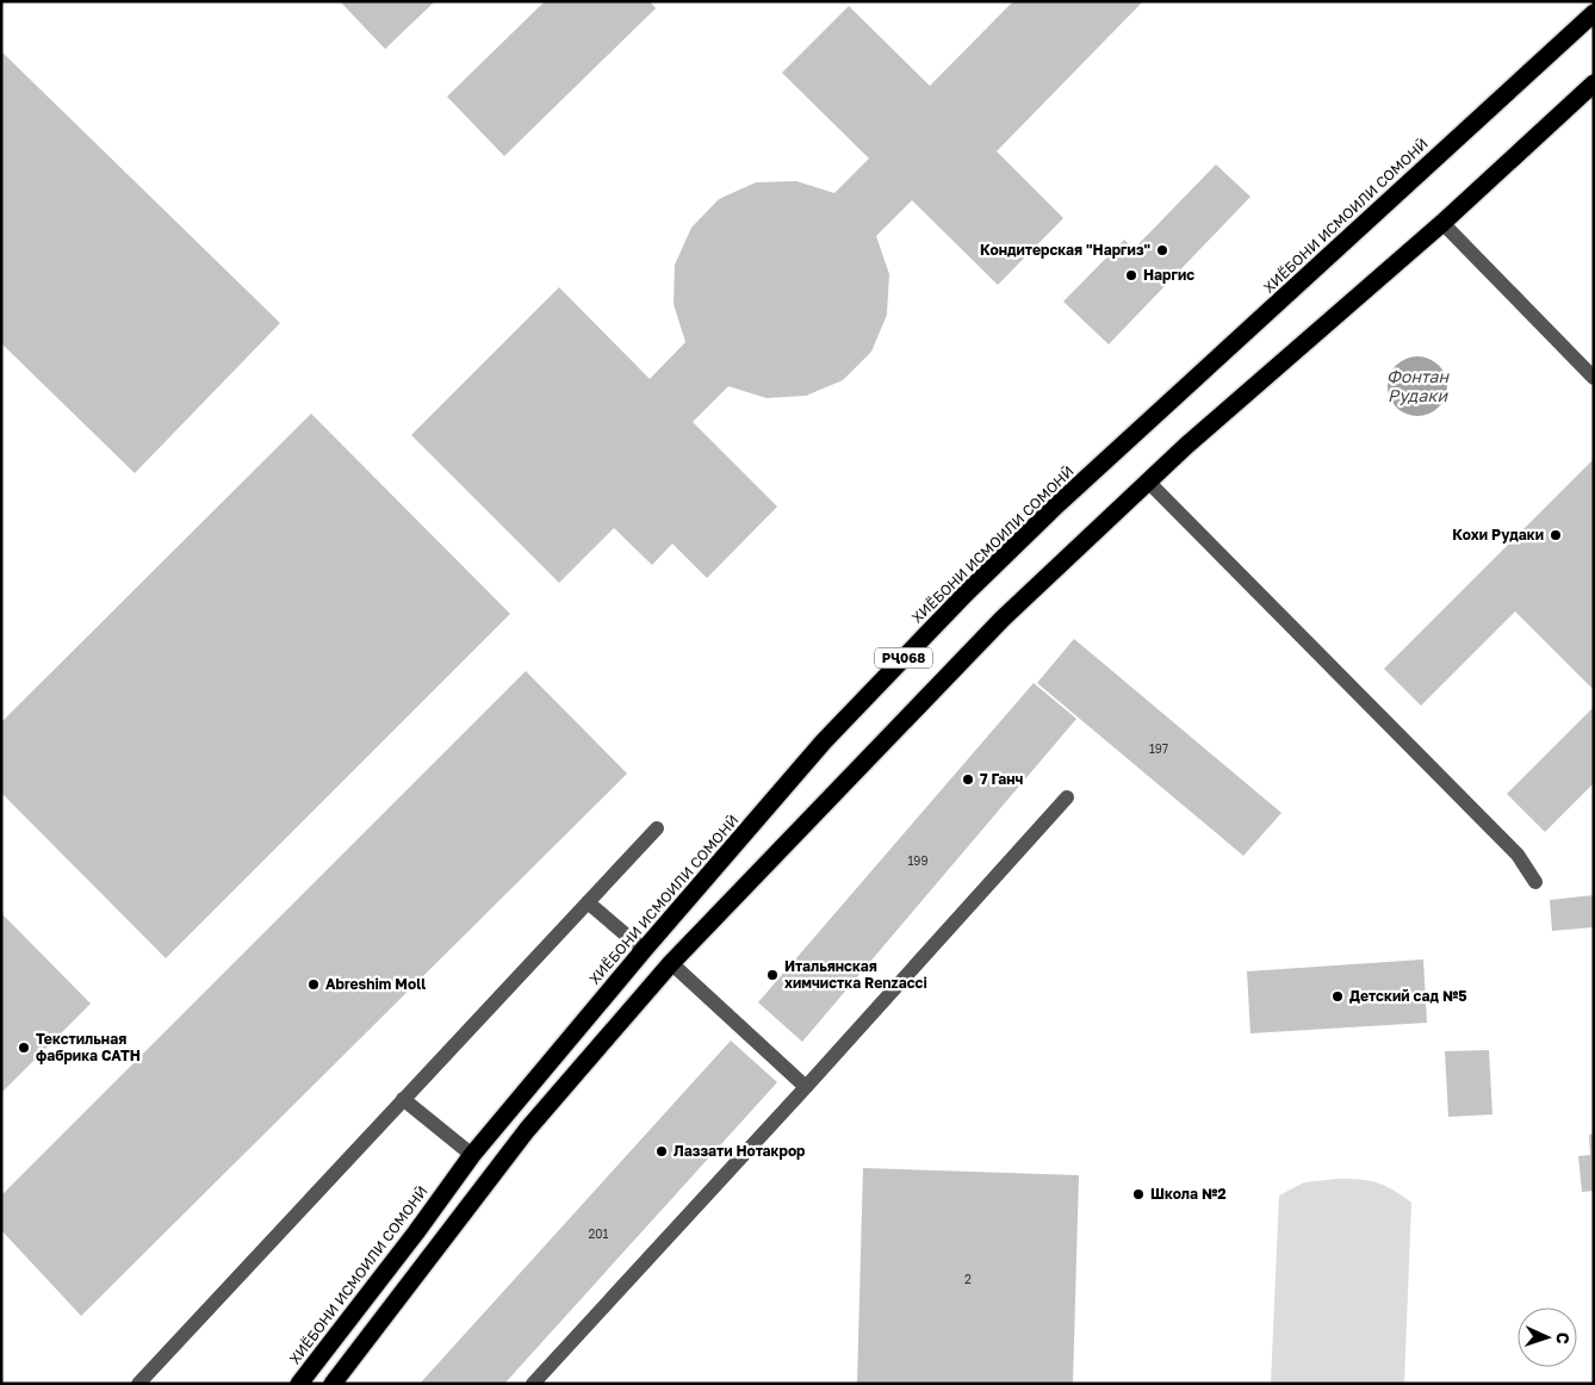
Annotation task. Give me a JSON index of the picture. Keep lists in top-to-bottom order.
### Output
{
  "streets": {
    "highway": ["ХИЁБОНИ ИСМОИЛИ СОМОНӢ", "РҶ068"]
  },
  "water": ["Фонтан Рудаки"],
  "places": [
    "Кондитерская \"Наргиз\"",
    "Наргис",
    "Кохи Рудаки",
    "7 Ганч",
    "Итальянская химчистка Renzacci",
    "Abreshim Moll",
    "Детский сад №5",
    "Текстильная фабрика САТН",
    "Лаззати Нотакрор",
    "Школа №2"
  ],
  "house_numbers": [
    "197",
    "199",
    "201",
    "2"
  ],
  "north": "right"
}
